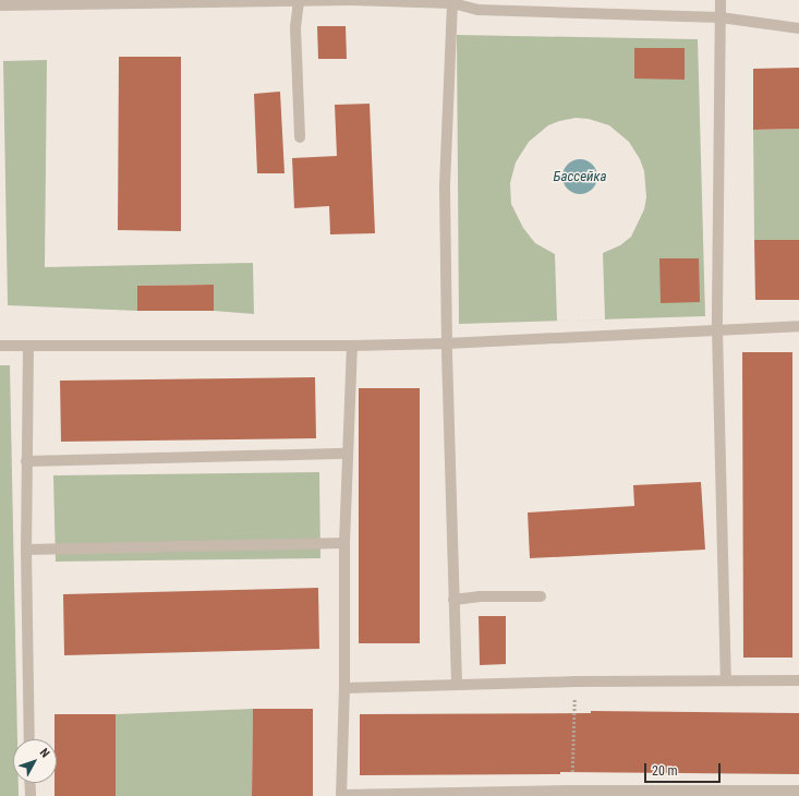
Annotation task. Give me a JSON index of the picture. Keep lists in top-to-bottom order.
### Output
{
  "water": ["Бассейка"],
  "scale_bar": "20 m",
  "north": "top right"
}
